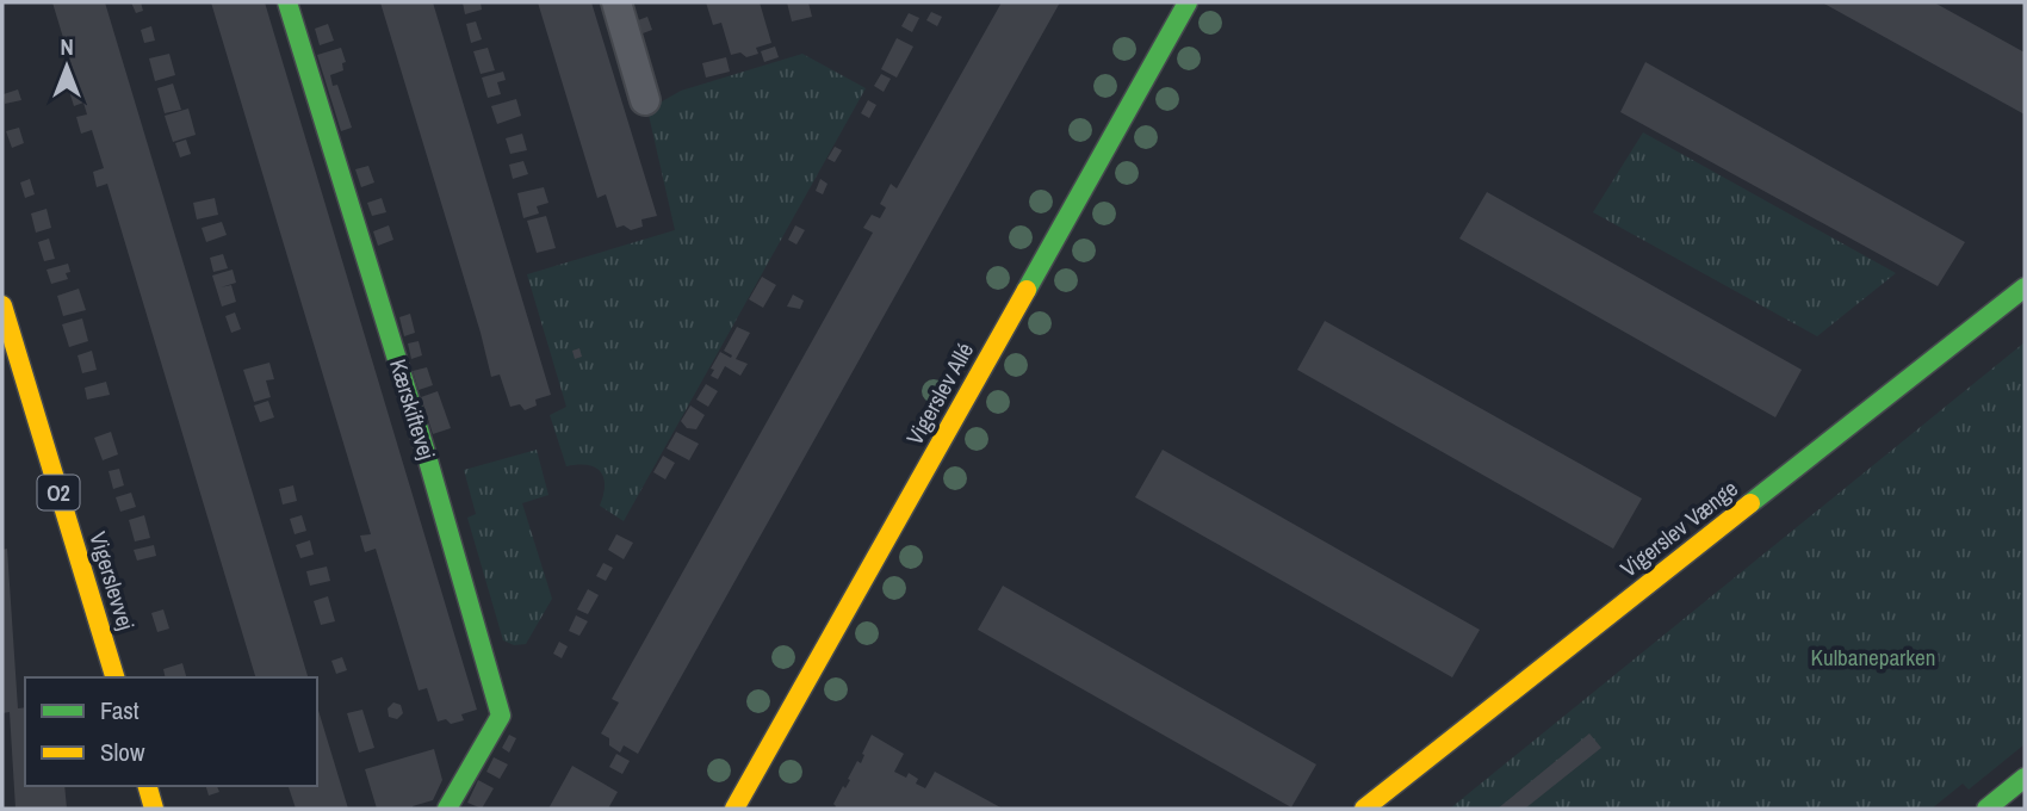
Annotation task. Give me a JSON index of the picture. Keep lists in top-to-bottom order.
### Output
{
  "streets": {
    "street": [
      "Vigerslev Allé",
      "Kærskiftevej",
      "O2",
      "Vigerslev Vænge",
      "Vigerslevvej"
    ]
  },
  "parks": ["Kulbaneparken"],
  "legend": ["Fast", "Slow"],
  "north": "top"
}
